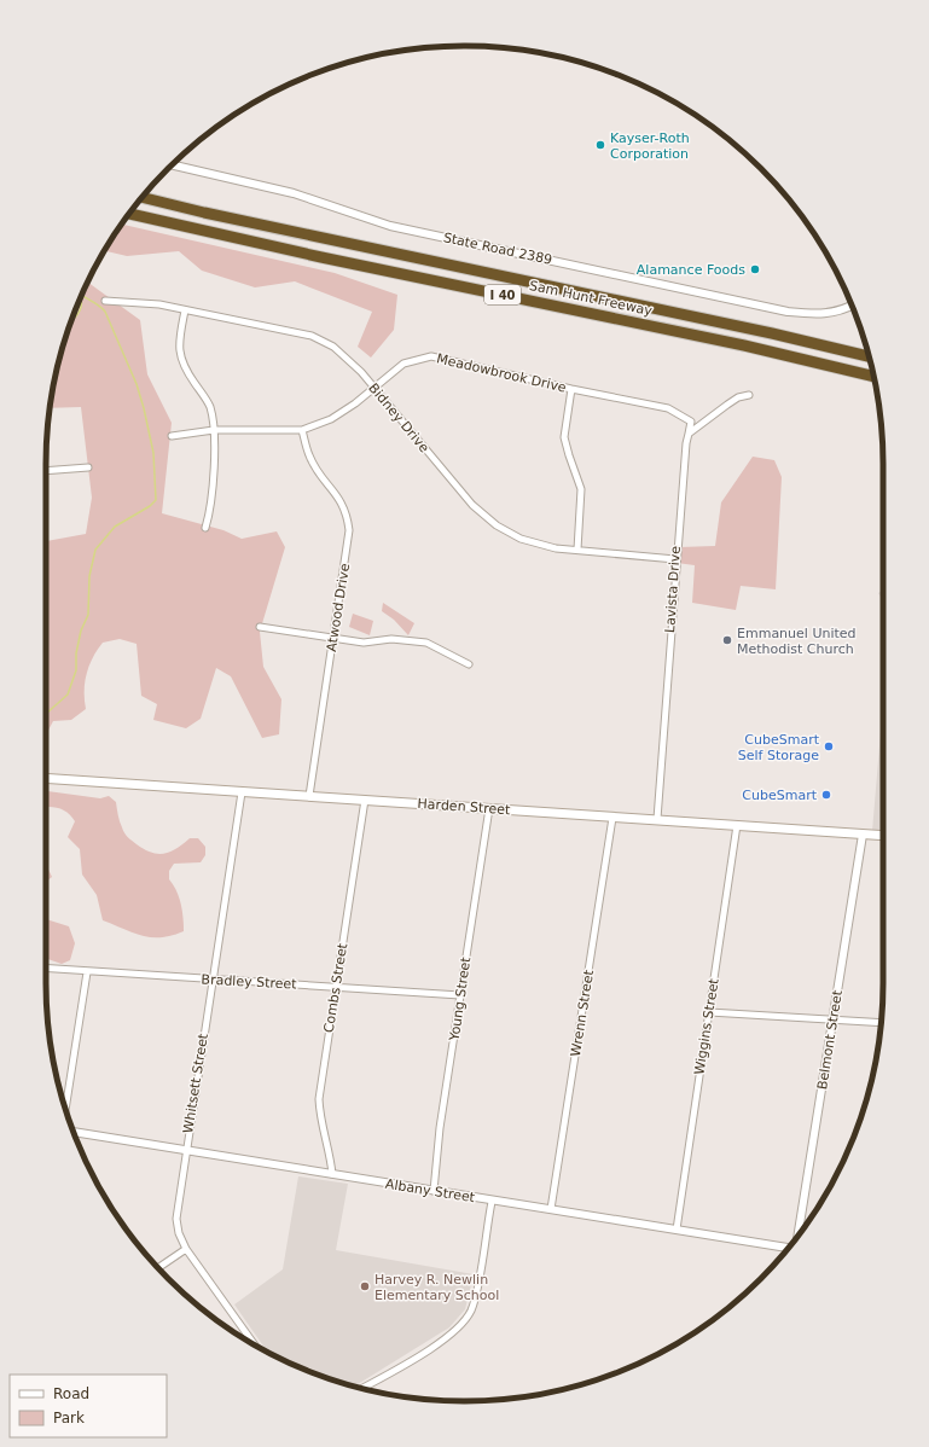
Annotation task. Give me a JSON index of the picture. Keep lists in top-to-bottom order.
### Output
{
  "streets": {
    "highway": ["I 40", "Sam Hunt Freeway"],
    "main road": ["Harden Street"],
    "street": [
      "State Road 2389",
      "Meadowbrook Drive",
      "Bidney Drive",
      "Lavista Drive",
      "Atwood Drive",
      "Bradley Street",
      "Combs Street",
      "Young Street",
      "Wrenn Street",
      "Wiggins Street",
      "Belmont Street",
      "Whitsett Street",
      "Albany Street"
    ]
  },
  "crossings": [
    ["Meadowbrook Drive", "Bidney Drive"],
    ["Meadowbrook Drive", "Lavista Drive"],
    ["Meadowbrook Drive", "Atwood Drive"],
    ["Bidney Drive", "Lavista Drive"],
    ["Lavista Drive", "Harden Street"],
    ["Atwood Drive", "Harden Street"],
    ["Harden Street", "Combs Street"],
    ["Harden Street", "Young Street"],
    ["Harden Street", "Wrenn Street"],
    ["Harden Street", "Wiggins Street"],
    ["Harden Street", "Belmont Street"],
    ["Harden Street", "Whitsett Street"],
    ["Bradley Street", "Combs Street"],
    ["Bradley Street", "Young Street"],
    ["Bradley Street", "Whitsett Street"],
    ["Combs Street", "Albany Street"],
    ["Young Street", "Albany Street"],
    ["Wrenn Street", "Albany Street"],
    ["Wiggins Street", "Albany Street"],
    ["Whitsett Street", "Albany Street"]
  ],
  "places": [
    "Kayser-Roth Corporation",
    "Alamance Foods",
    "Emmanuel United Methodist Church",
    "CubeSmart Self Storage",
    "CubeSmart",
    "Harvey R. Newlin Elementary School"
  ],
  "legend": ["Road", "Park"]
}
